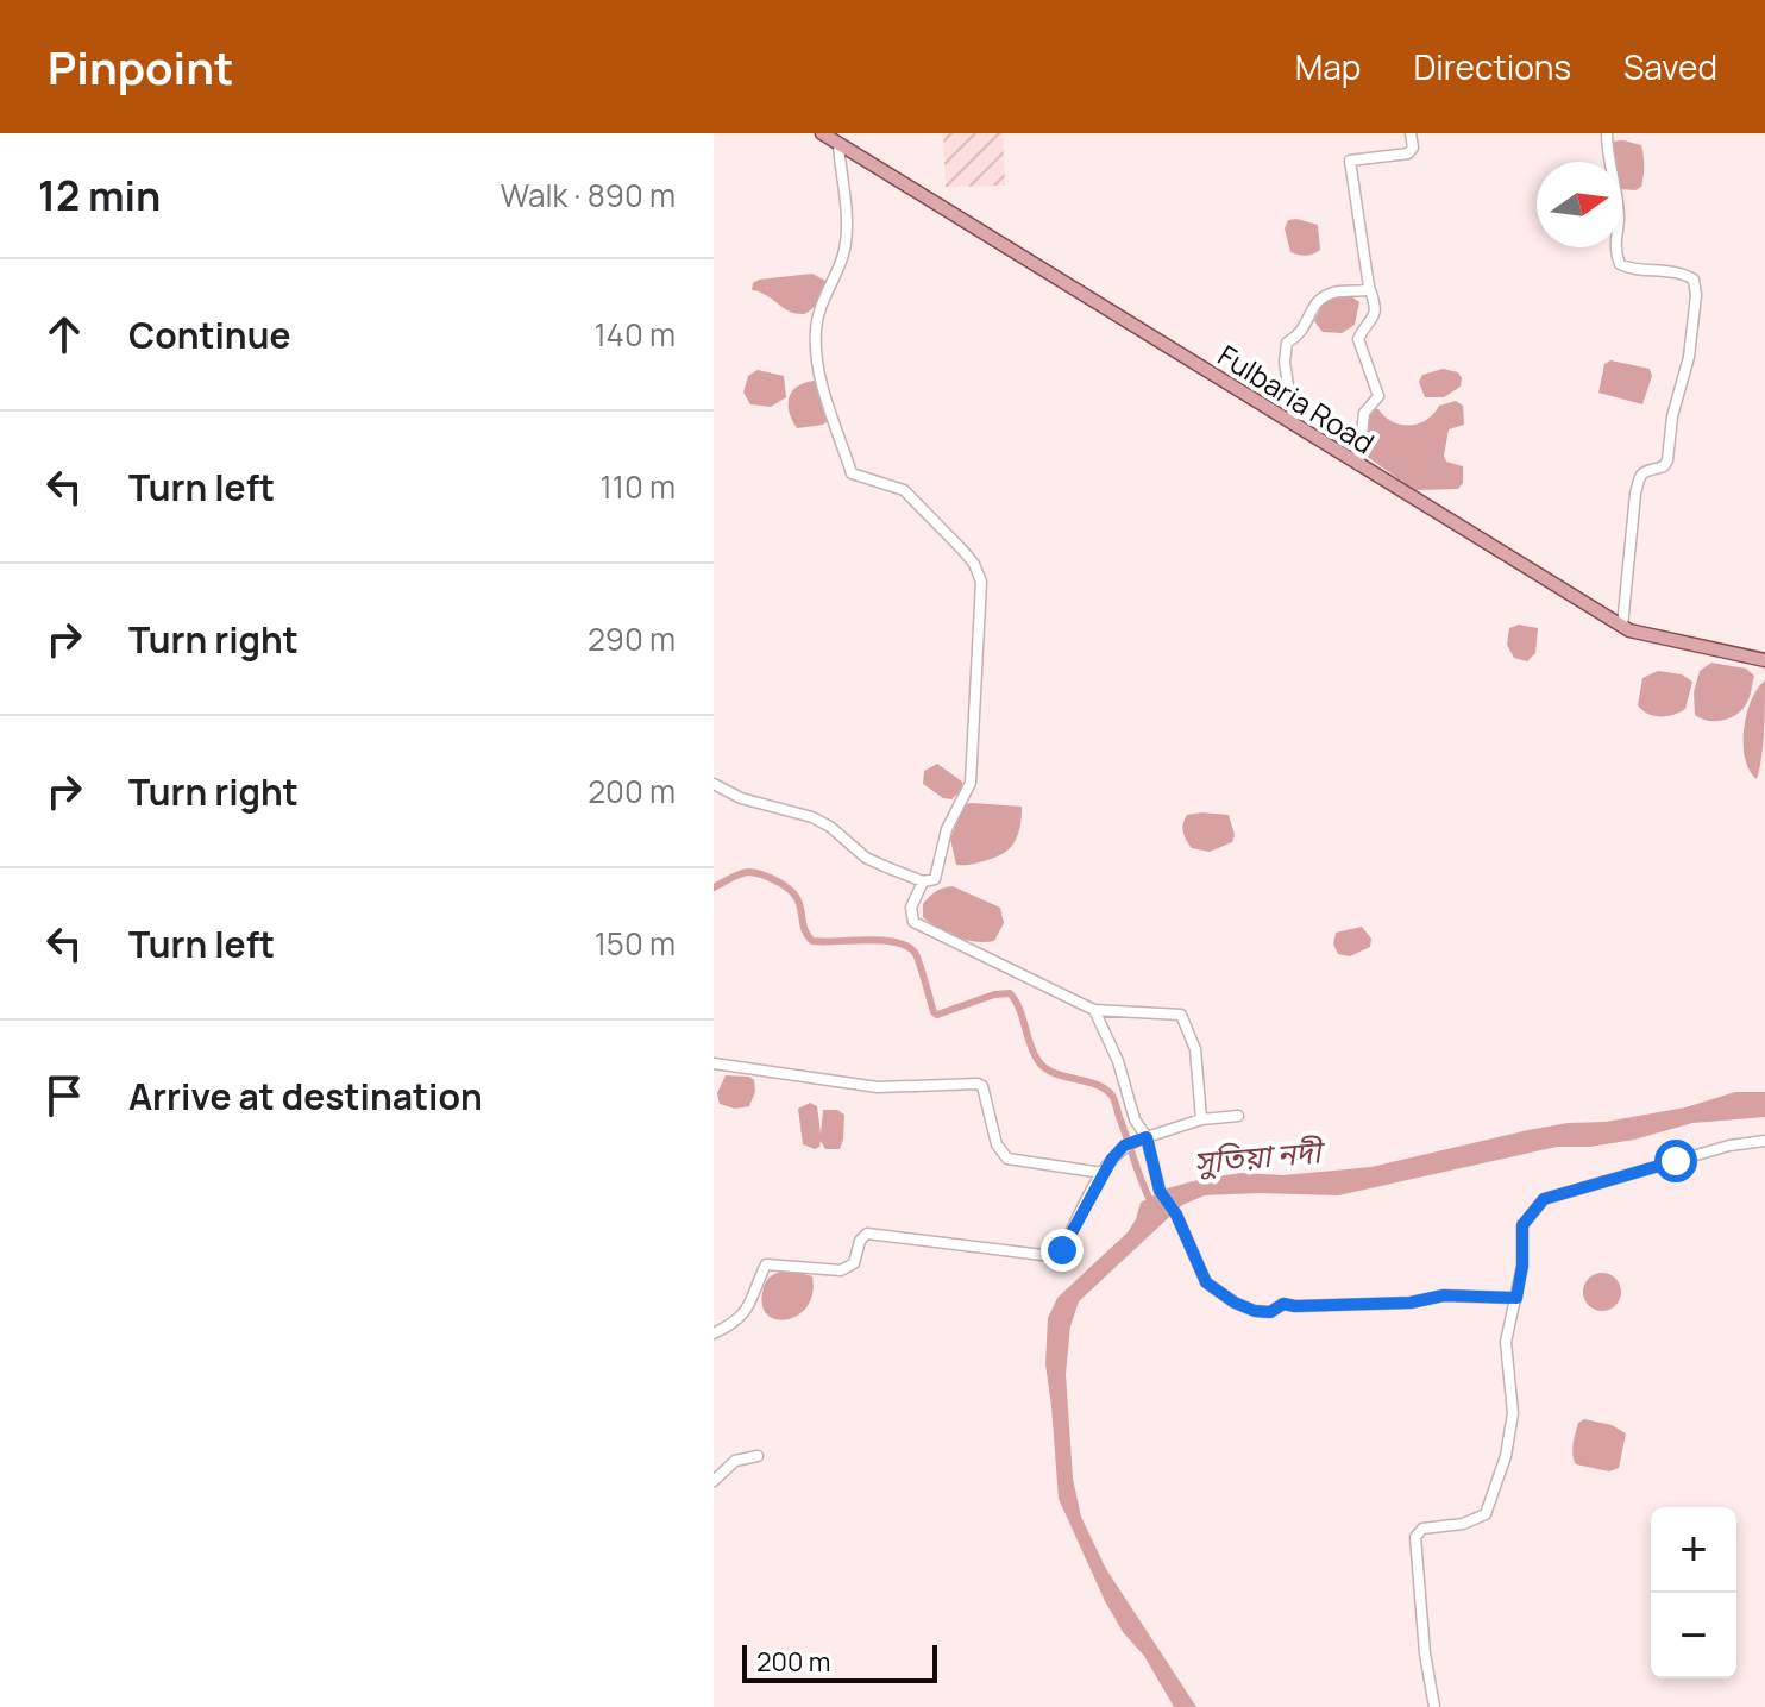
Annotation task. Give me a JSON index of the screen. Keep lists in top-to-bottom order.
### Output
{
  "streets": {
    "main road": ["Fulbaria Road"]
  },
  "water": ["সুতিয়া নদী"],
  "scale_bar": "200 m",
  "north": "right",
  "page": {
    "header": "Pinpoint",
    "nav": ["Map", "Directions", "Saved"],
    "heading": ["12 min", "Walk · 890 m"],
    "list": [
      ["Continue", "140 m"],
      ["Turn left", "110 m"],
      ["Turn right", "290 m"],
      ["Turn right", "200 m"],
      ["Turn left", "150 m"],
      "Arrive at destination"
    ],
    "map_buttons": ["+", "−"],
    "scale": "200 m"
  }
}
